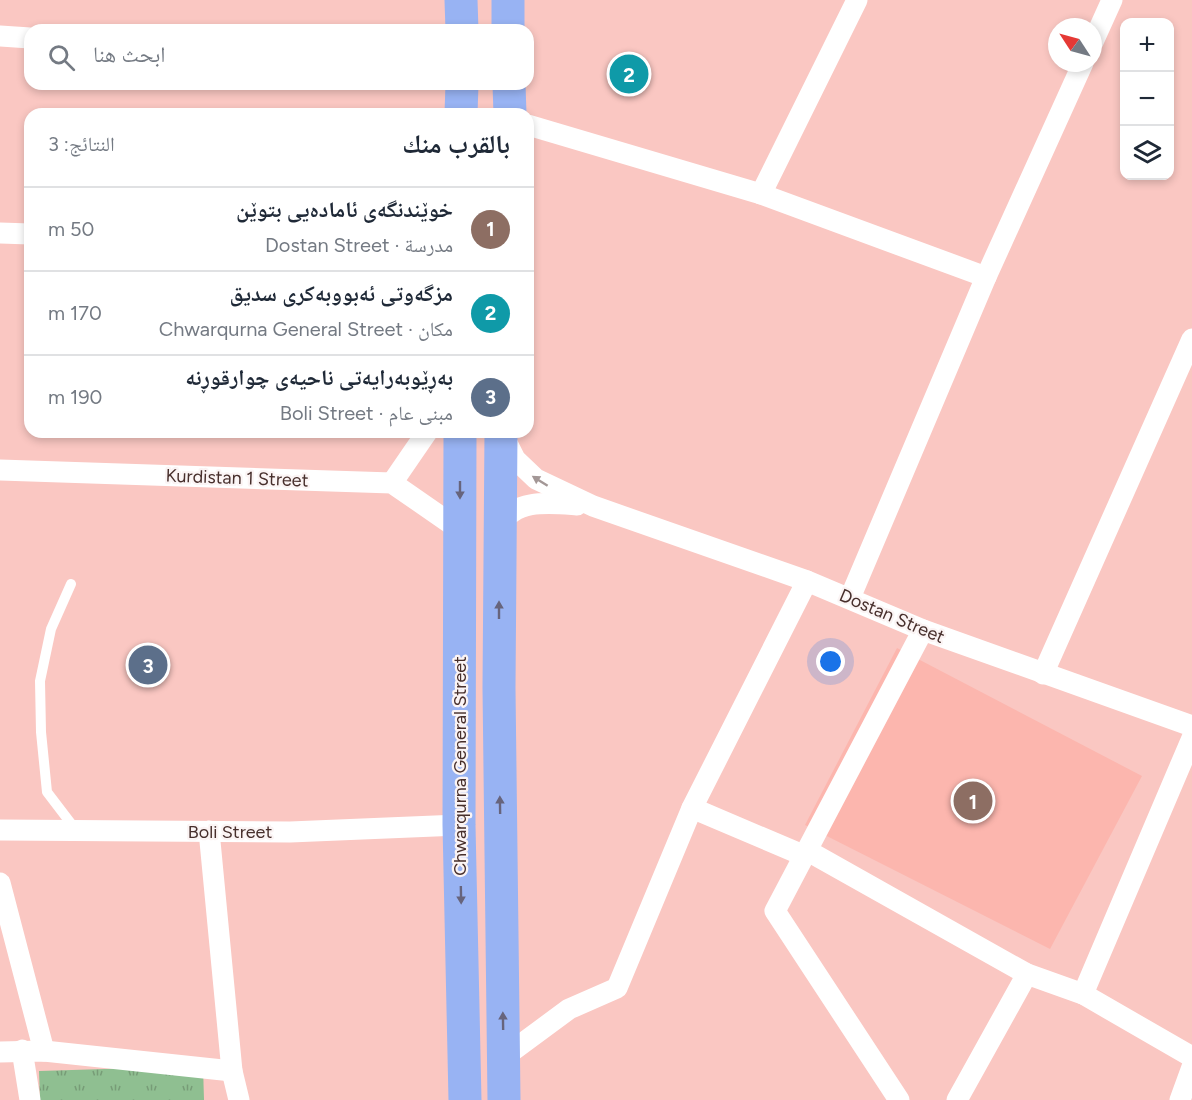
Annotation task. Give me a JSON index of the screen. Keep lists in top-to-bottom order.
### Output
{
  "streets": {
    "highway": ["Chwarqurna General Street"],
    "street": ["Kurdistan 1 Street", "Dostan Street", "Boli Street"]
  },
  "crossings": [
    ["Chwarqurna General Street", "Boli Street"]
  ],
  "north": "top left",
  "page": {
    "map_buttons": ["+", "−"],
    "search": "ابحث هنا",
    "pins": ["2", "3", "1"],
    "heading": ["بالقرب منك", "النتائج: 3"],
    "list": [
      {
        "mark": "1",
        "name": "خوێندنگەی ئامادەیی بتوێن",
        "note": "مدرسة · Dostan Street",
        "value": "50 m"
      },
      {
        "mark": "2",
        "name": "مزگەوتی ئەبووبەکری سدیق",
        "note": "مكان · Chwarqurna General Street",
        "value": "170 m"
      },
      {
        "mark": "3",
        "name": "بەڕێوبەرایەتی ناحیەی چوارقوڕنە",
        "note": "مبنى عام · Boli Street",
        "value": "190 m"
      }
    ]
  }
}
